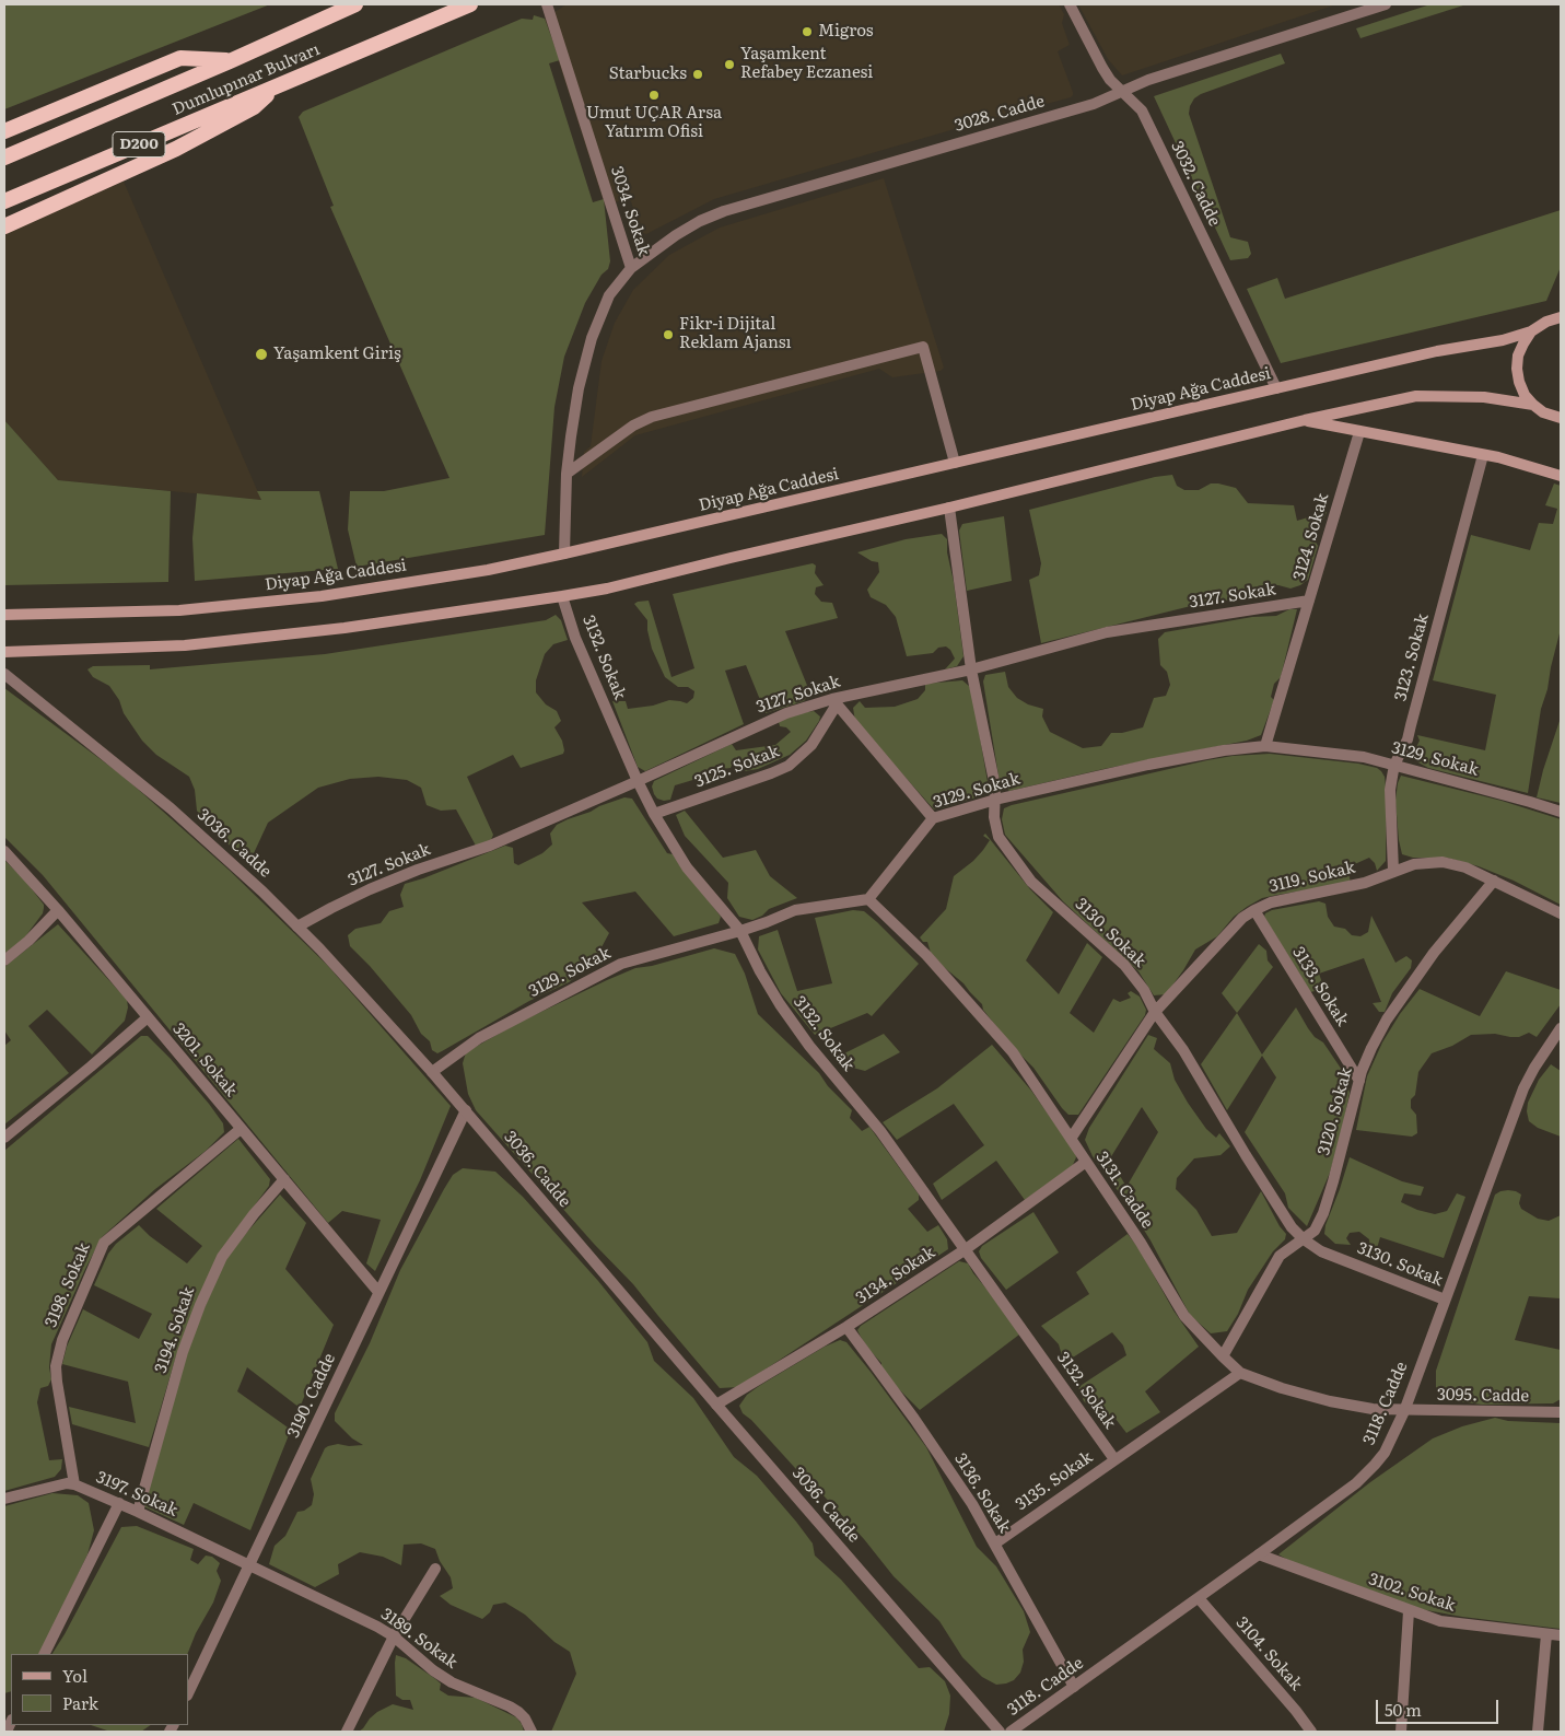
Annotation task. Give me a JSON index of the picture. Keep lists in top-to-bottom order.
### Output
{
  "streets": {
    "highway": ["Dumlupınar Bulvarı", "D200"],
    "main road": ["Diyap Ağa Caddesi"],
    "street": [
      "3028. Cadde",
      "3032. Cadde",
      "3034. Sokak",
      "3124. Sokak",
      "3127. Sokak",
      "3132. Sokak",
      "3123. Sokak",
      "3129. Sokak",
      "3125. Sokak",
      "3036. Cadde",
      "3119. Sokak",
      "3130. Sokak",
      "3133. Sokak",
      "3201. Sokak",
      "3120. Sokak",
      "3131. Cadde",
      "3134. Sokak",
      "3198. Sokak",
      "3194. Sokak",
      "3190. Cadde",
      "3095. Cadde",
      "3118. Cadde",
      "3135. Sokak",
      "3136. Sokak",
      "3197. Sokak",
      "3102. Sokak",
      "3189. Sokak",
      "3104. Sokak"
    ]
  },
  "crossings": [
    ["3028. Cadde", "3032. Cadde"],
    ["3028. Cadde", "3034. Sokak"],
    ["3032. Cadde", "Diyap Ağa Caddesi"],
    ["3034. Sokak", "Diyap Ağa Caddesi"],
    ["3124. Sokak", "3127. Sokak"],
    ["3124. Sokak", "3129. Sokak"],
    ["3127. Sokak", "3132. Sokak"],
    ["3127. Sokak", "3125. Sokak"],
    ["3127. Sokak", "3036. Cadde"],
    ["3127. Sokak", "3130. Sokak"],
    ["3132. Sokak", "3129. Sokak"],
    ["3132. Sokak", "3125. Sokak"],
    ["3132. Sokak", "3134. Sokak"],
    ["3132. Sokak", "3135. Sokak"],
    ["3123. Sokak", "3129. Sokak"],
    ["3123. Sokak", "3119. Sokak"],
    ["3129. Sokak", "3036. Cadde"],
    ["3129. Sokak", "3130. Sokak"],
    ["3129. Sokak", "3131. Cadde"],
    ["3036. Cadde", "3134. Sokak"],
    ["3036. Cadde", "3190. Cadde"],
    ["3119. Sokak", "3130. Sokak"],
    ["3119. Sokak", "3133. Sokak"],
    ["3119. Sokak", "3120. Sokak"],
    ["3119. Sokak", "3131. Cadde"],
    ["3130. Sokak", "3120. Sokak"],
    ["3130. Sokak", "3118. Cadde"],
    ["3133. Sokak", "3120. Sokak"],
    ["3201. Sokak", "3198. Sokak"],
    ["3201. Sokak", "3194. Sokak"],
    ["3201. Sokak", "3190. Cadde"],
    ["3120. Sokak", "3131. Cadde"],
    ["3131. Cadde", "3134. Sokak"],
    ["3131. Cadde", "3095. Cadde"],
    ["3131. Cadde", "3118. Cadde"],
    ["3131. Cadde", "3135. Sokak"],
    ["3134. Sokak", "3136. Sokak"],
    ["3198. Sokak", "3197. Sokak"],
    ["3194. Sokak", "3197. Sokak"],
    ["3190. Cadde", "3197. Sokak"],
    ["3190. Cadde", "3189. Sokak"],
    ["3095. Cadde", "3118. Cadde"],
    ["3118. Cadde", "3136. Sokak"],
    ["3118. Cadde", "3102. Sokak"],
    ["3118. Cadde", "3104. Sokak"],
    ["3135. Sokak", "3136. Sokak"],
    ["3197. Sokak", "3189. Sokak"]
  ],
  "places": [
    "Migros",
    "Yaşamkent Refabey Eczanesi",
    "Starbucks",
    "Umut UÇAR Arsa Yatırım Ofisi",
    "Fikr-i Dijital Reklam Ajansı",
    "Yaşamkent Giriş"
  ],
  "legend": ["Yol", "Park"],
  "scale_bar": "50 m"
}
